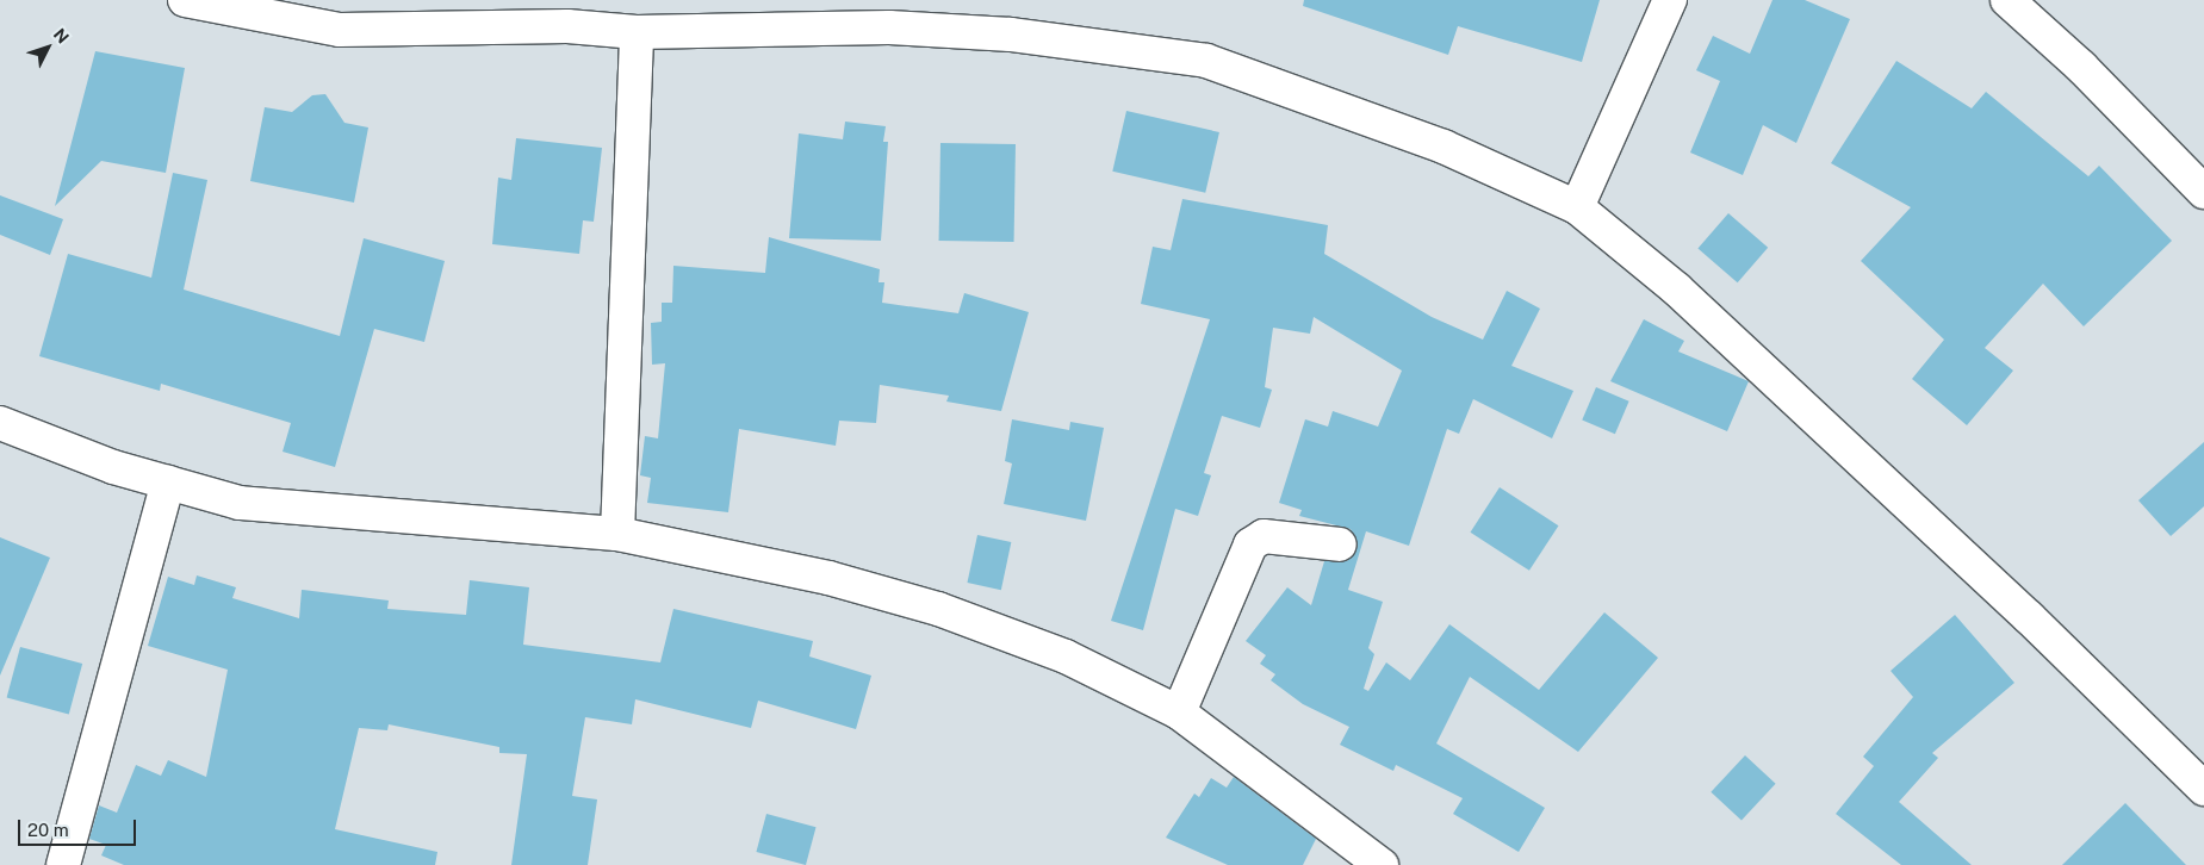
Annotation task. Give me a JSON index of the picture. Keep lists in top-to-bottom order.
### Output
{
  "scale_bar": "20 m",
  "north": "top right"
}
